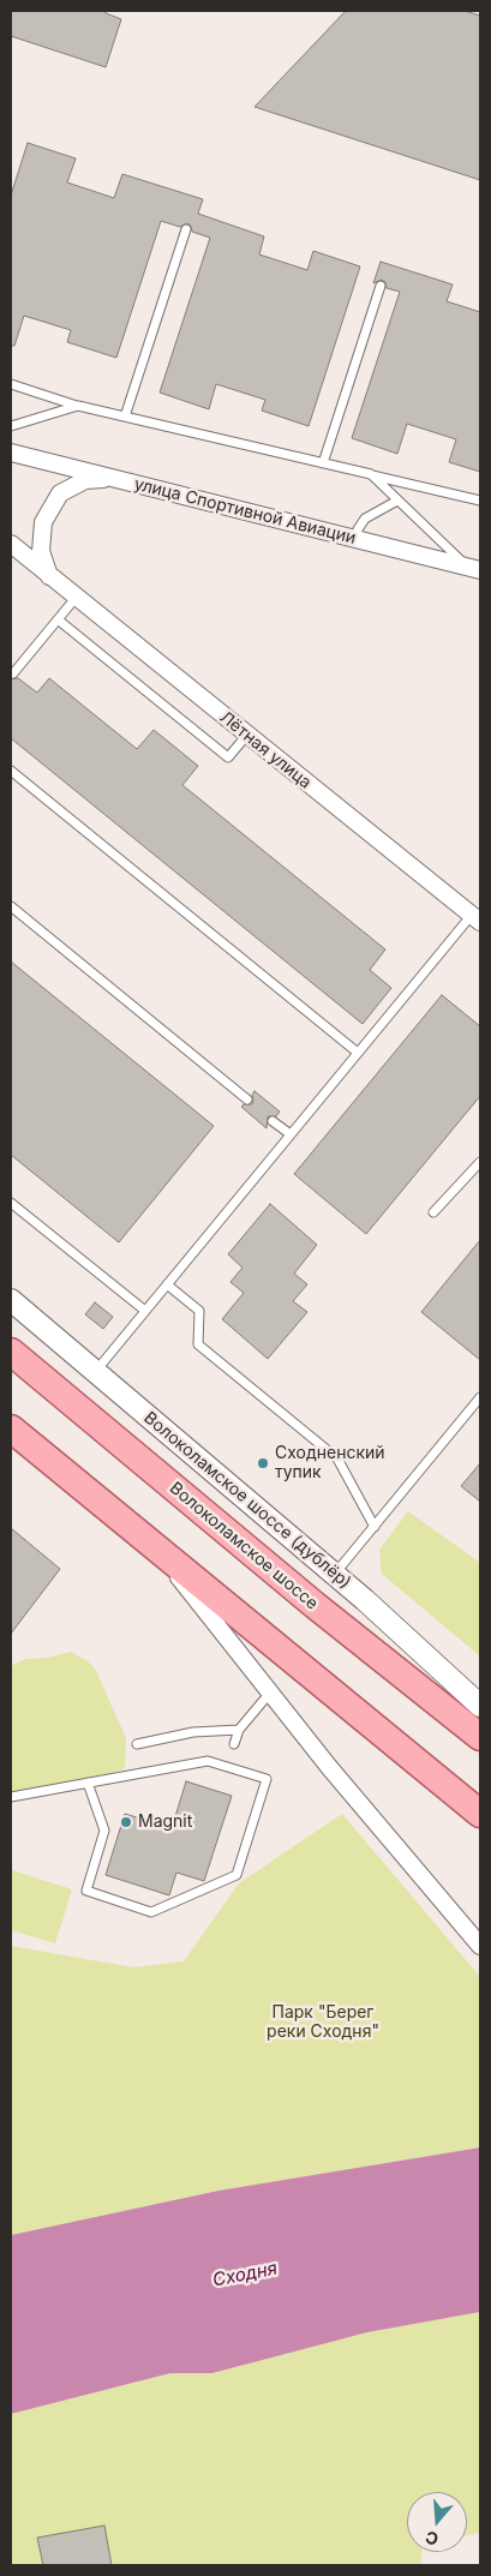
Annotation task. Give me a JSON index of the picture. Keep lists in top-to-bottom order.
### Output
{
  "streets": {
    "main road": ["Волоколамское шоссе"],
    "street": ["улица Спортивной Авиации", "Лётная улица", "Волоколамское шоссе (дублёр)"]
  },
  "water": ["Сходня"],
  "parks": ["Парк \"Берег реки Сходня\""],
  "places": ["Сходненский тупик", "Magnit"],
  "north": "bottom"
}
